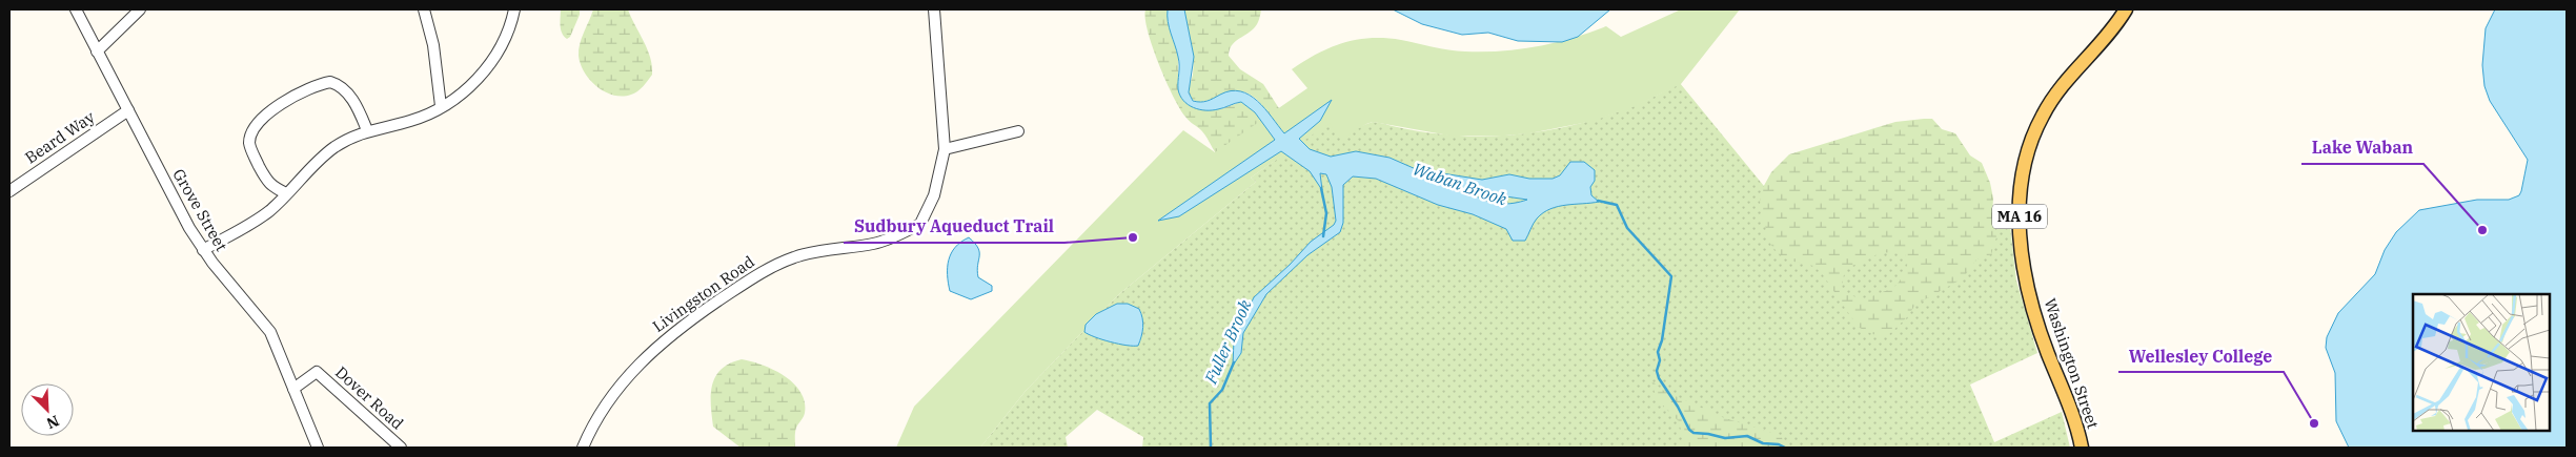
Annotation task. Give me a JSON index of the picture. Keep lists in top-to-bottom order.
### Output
{
  "streets": {
    "main road": ["MA 16", "Washington Street"],
    "street": [
      "Beard Way",
      "Grove Street",
      "Livingston Road",
      "Dover Road"
    ]
  },
  "crossings": [
    ["Beard Way", "Grove Street"],
    ["Grove Street", "Dover Road"]
  ],
  "water": ["Waban Brook", "Fuller Brook"],
  "places": ["Lake Waban", "Sudbury Aqueduct Trail", "Wellesley College"],
  "north": "bottom right"
}
